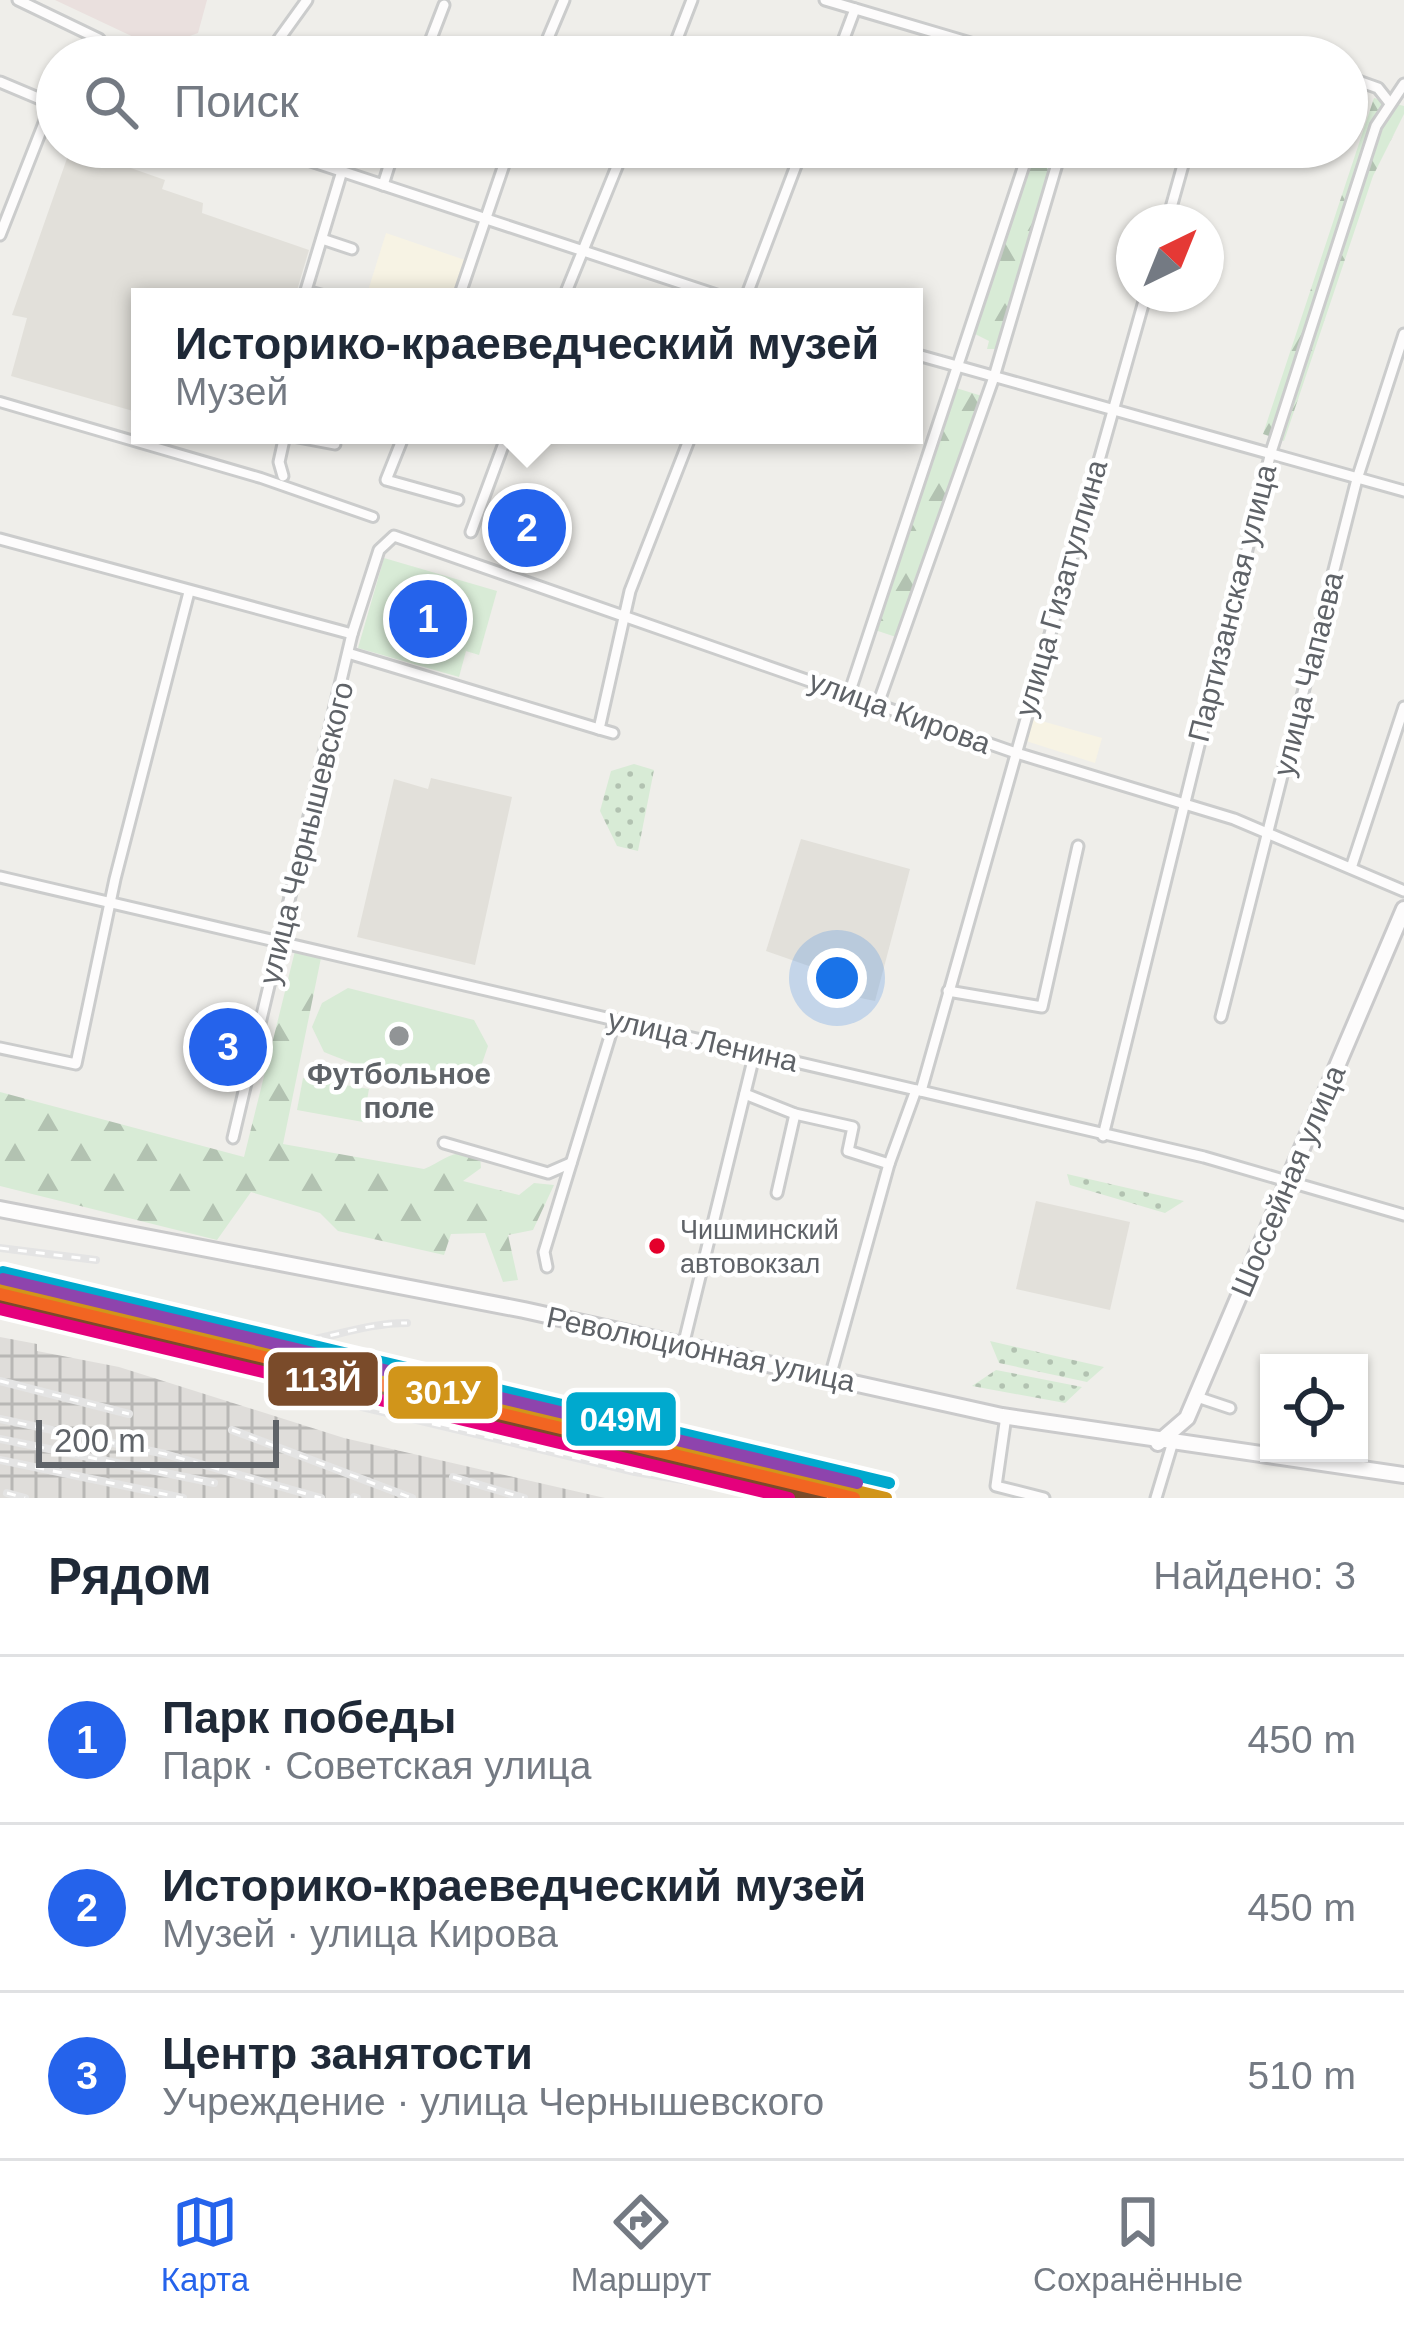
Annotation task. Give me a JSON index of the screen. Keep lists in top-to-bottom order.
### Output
{
  "streets": {
    "main road": ["Шоссейная улица", "Революционная улица"],
    "street": [
      "улица Гизатуллина",
      "Партизанская улица",
      "улица Чапаева",
      "улица Кирова",
      "улица Чернышевского",
      "улица Ленина"
    ]
  },
  "crossings": [
    ["улица Гизатуллина", "улица Кирова"],
    ["улица Гизатуллина", "улица Ленина"],
    ["улица Гизатуллина", "Революционная улица"],
    ["Партизанская улица", "улица Кирова"],
    ["Партизанская улица", "улица Ленина"],
    ["улица Чапаева", "улица Кирова"],
    ["улица Кирова", "улица Чернышевского"],
    ["улица Чернышевского", "улица Ленина"],
    ["улица Ленина", "Шоссейная улица"],
    ["Шоссейная улица", "Революционная улица"]
  ],
  "places": ["Футбольное поле", "Чишминский автовокзал"],
  "lines": ["transit line 049М", "transit line 301У", "transit line 113Й"],
  "scale_bar": "200 m",
  "north": "top right",
  "page": {
    "search": "Поиск",
    "popup": ["Историко-краеведческий музей", "Музей"],
    "pins": ["2", "1", "3"],
    "scale": "200 m",
    "heading": ["Рядом", "Найдено: 3"],
    "list": [
      {
        "mark": "1",
        "name": "Парк победы",
        "note": "Парк · Советская улица",
        "value": "450 m"
      },
      {
        "mark": "2",
        "name": "Историко-краеведческий музей",
        "note": "Музей · улица Кирова",
        "value": "450 m"
      },
      {
        "mark": "3",
        "name": "Центр занятости",
        "note": "Учреждение · улица Чернышевского",
        "value": "510 m"
      }
    ],
    "nav": ["Карта", "Маршрут", "Сохранённые"]
  }
}
